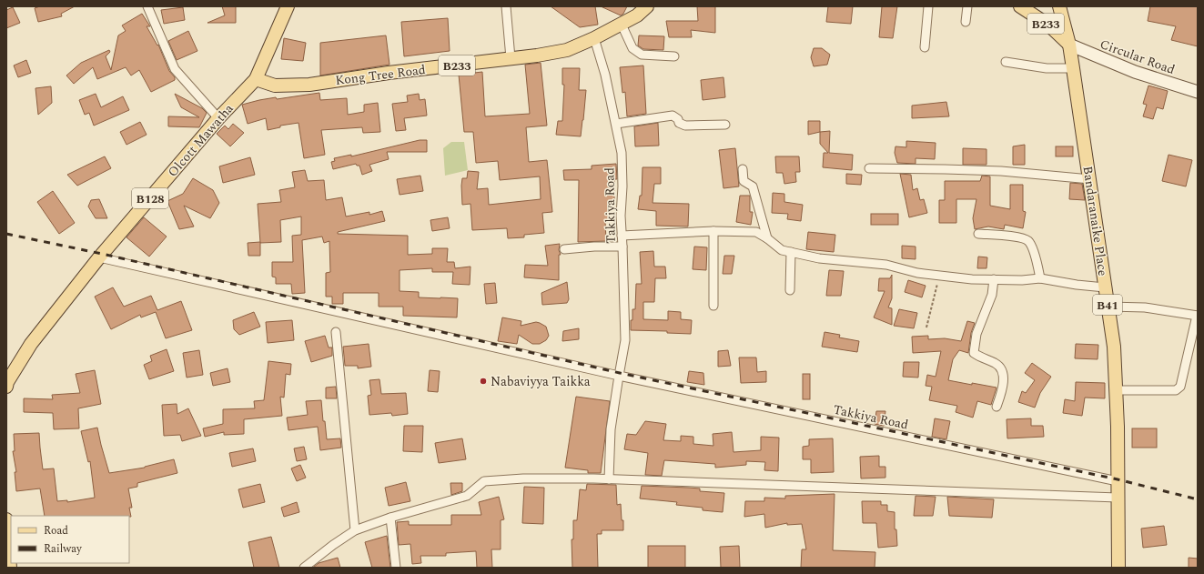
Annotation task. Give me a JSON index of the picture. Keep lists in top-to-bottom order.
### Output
{
  "streets": {
    "main road": [
      "B233",
      "Circular Road",
      "Kong Tree Road",
      "Olcott Mawatha",
      "B128",
      "Bandaranaike Place",
      "B41"
    ],
    "street": ["Takkiya Road"]
  },
  "crossings": [
    ["B233", "Circular Road"],
    ["B233", "Bandaranaike Place"],
    ["Circular Road", "Bandaranaike Place"],
    ["Kong Tree Road", "Olcott Mawatha"],
    ["Kong Tree Road", "Takkiya Road"],
    ["Takkiya Road", "Bandaranaike Place"]
  ],
  "places": ["Nabaviyya Taikka"],
  "legend": ["Road", "Railway"]
}
